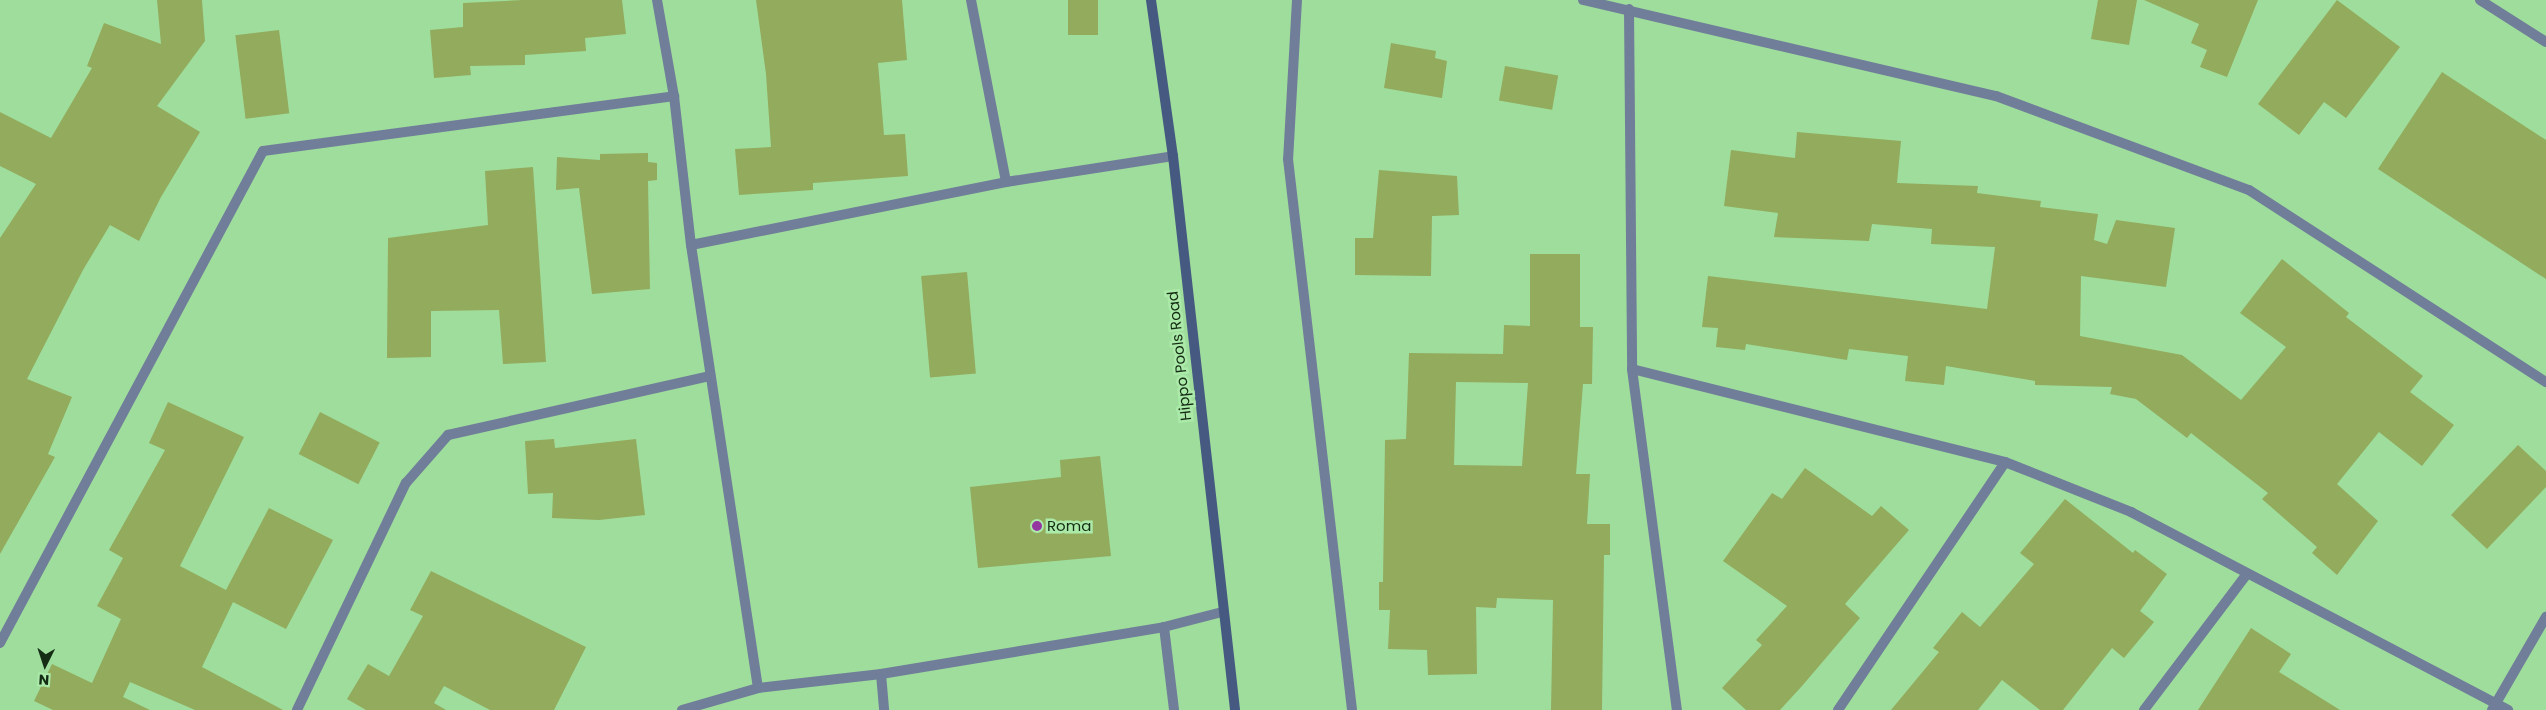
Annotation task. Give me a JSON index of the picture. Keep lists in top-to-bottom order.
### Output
{
  "streets": {
    "street": ["Hippo Pools Road"]
  },
  "places": ["Roma"],
  "north": "bottom"
}
